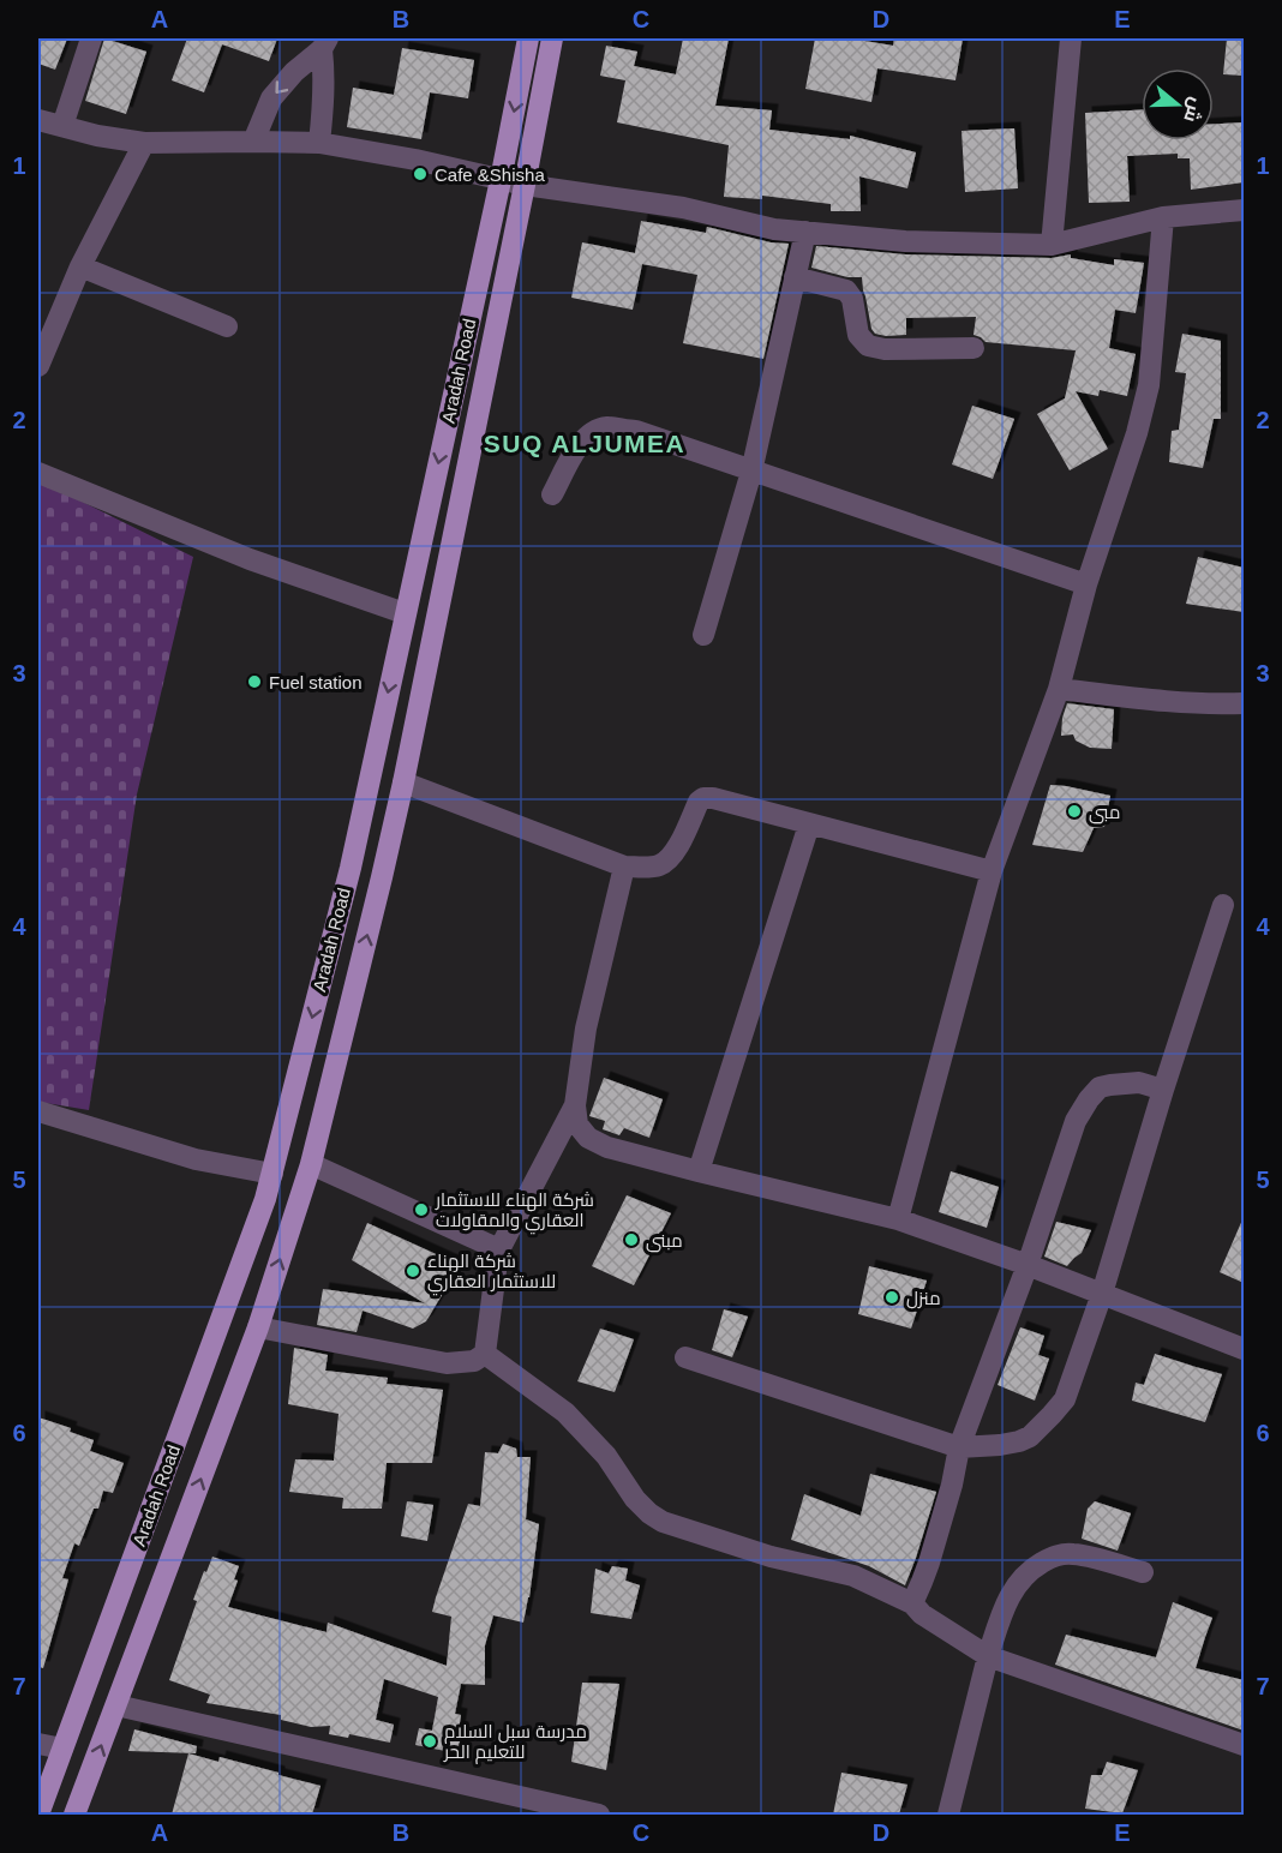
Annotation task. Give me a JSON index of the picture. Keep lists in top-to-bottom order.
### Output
{
  "streets": {
    "main road": ["Aradah Road"]
  },
  "districts": ["SUQ ALJUMEA"],
  "places": [
    "Cafe &Shisha",
    "Fuel station",
    "مبى",
    "شركة الهناء للاستثمار العقاري والمقاولات",
    "مبنى",
    "شركة الهناء للاستثمار العقاري",
    "منزل",
    "مدرسة سبل السلام للتعليم الحر"
  ],
  "north": "right",
  "grid": {
    "columns": [
      "A",
      "B",
      "C",
      "D",
      "E"
    ],
    "rows": [
      "1",
      "2",
      "3",
      "4",
      "5",
      "6",
      "7"
    ]
  }
}
